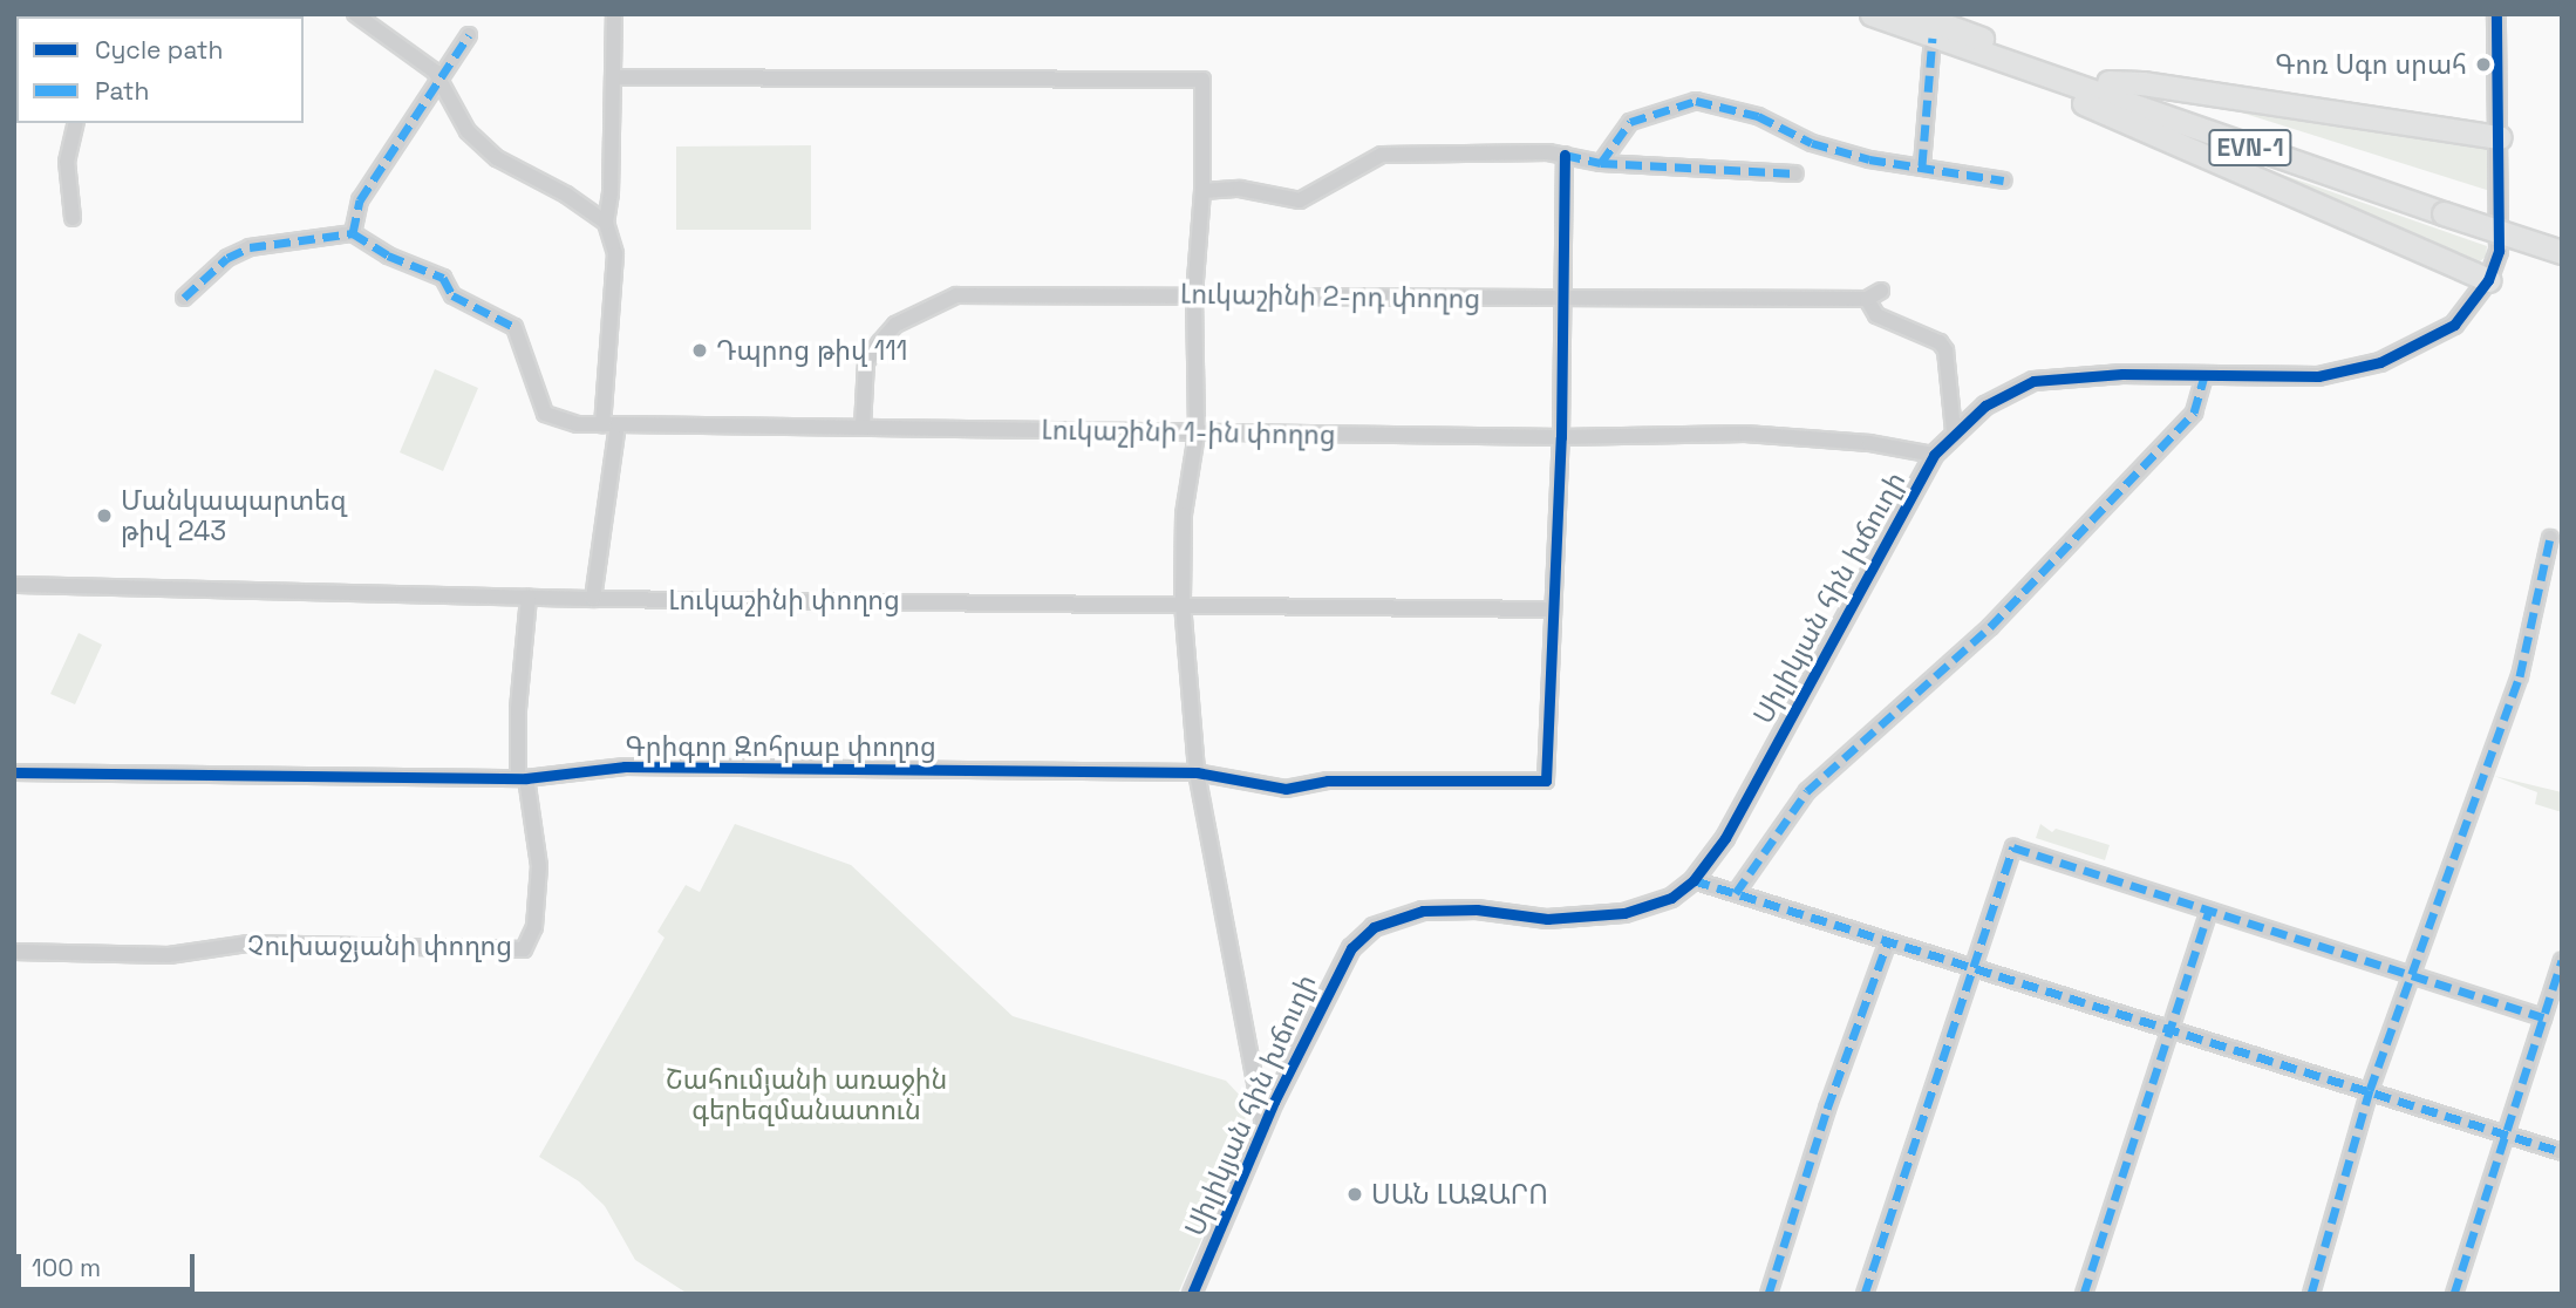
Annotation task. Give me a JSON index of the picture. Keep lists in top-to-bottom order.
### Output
{
  "streets": {
    "highway": ["EVN-1"],
    "street": [
      "Լուկաշինի 2-րդ փողոց",
      "Լուկաշինի 1-ին փողոց",
      "Սիլիկյան հին խճուղի",
      "Լուկաշինի փողոց",
      "Գրիգոր Զոհրաբ փողոց",
      "Չուխաջյանի փողոց"
    ]
  },
  "crossings": [
    ["Լուկաշինի 2-րդ փողոց", "Լուկաշինի 1-ին փողոց"],
    ["Լուկաշինի 1-ին փողոց", "Սիլիկյան հին խճուղի"],
    ["Լուկաշինի փողոց", "Գրիգոր Զոհրաբ փողոց"],
    ["Լուկաշինի փողոց", "Չուխաջյանի փողոց"],
    ["Գրիգոր Զոհրաբ փողոց", "Չուխաջյանի փողոց"]
  ],
  "parks": ["Շահումյանի առաջին գերեզմանատուն"],
  "places": [
    "Գոռ Սգո սրահ",
    "Դպրոց թիվ 111",
    "Մանկապարտեզ թիվ 243",
    "ՍԱՆ ԼԱԶԱՐՈ"
  ],
  "legend": ["Cycle path", "Path"],
  "scale_bar": "100 m"
}
